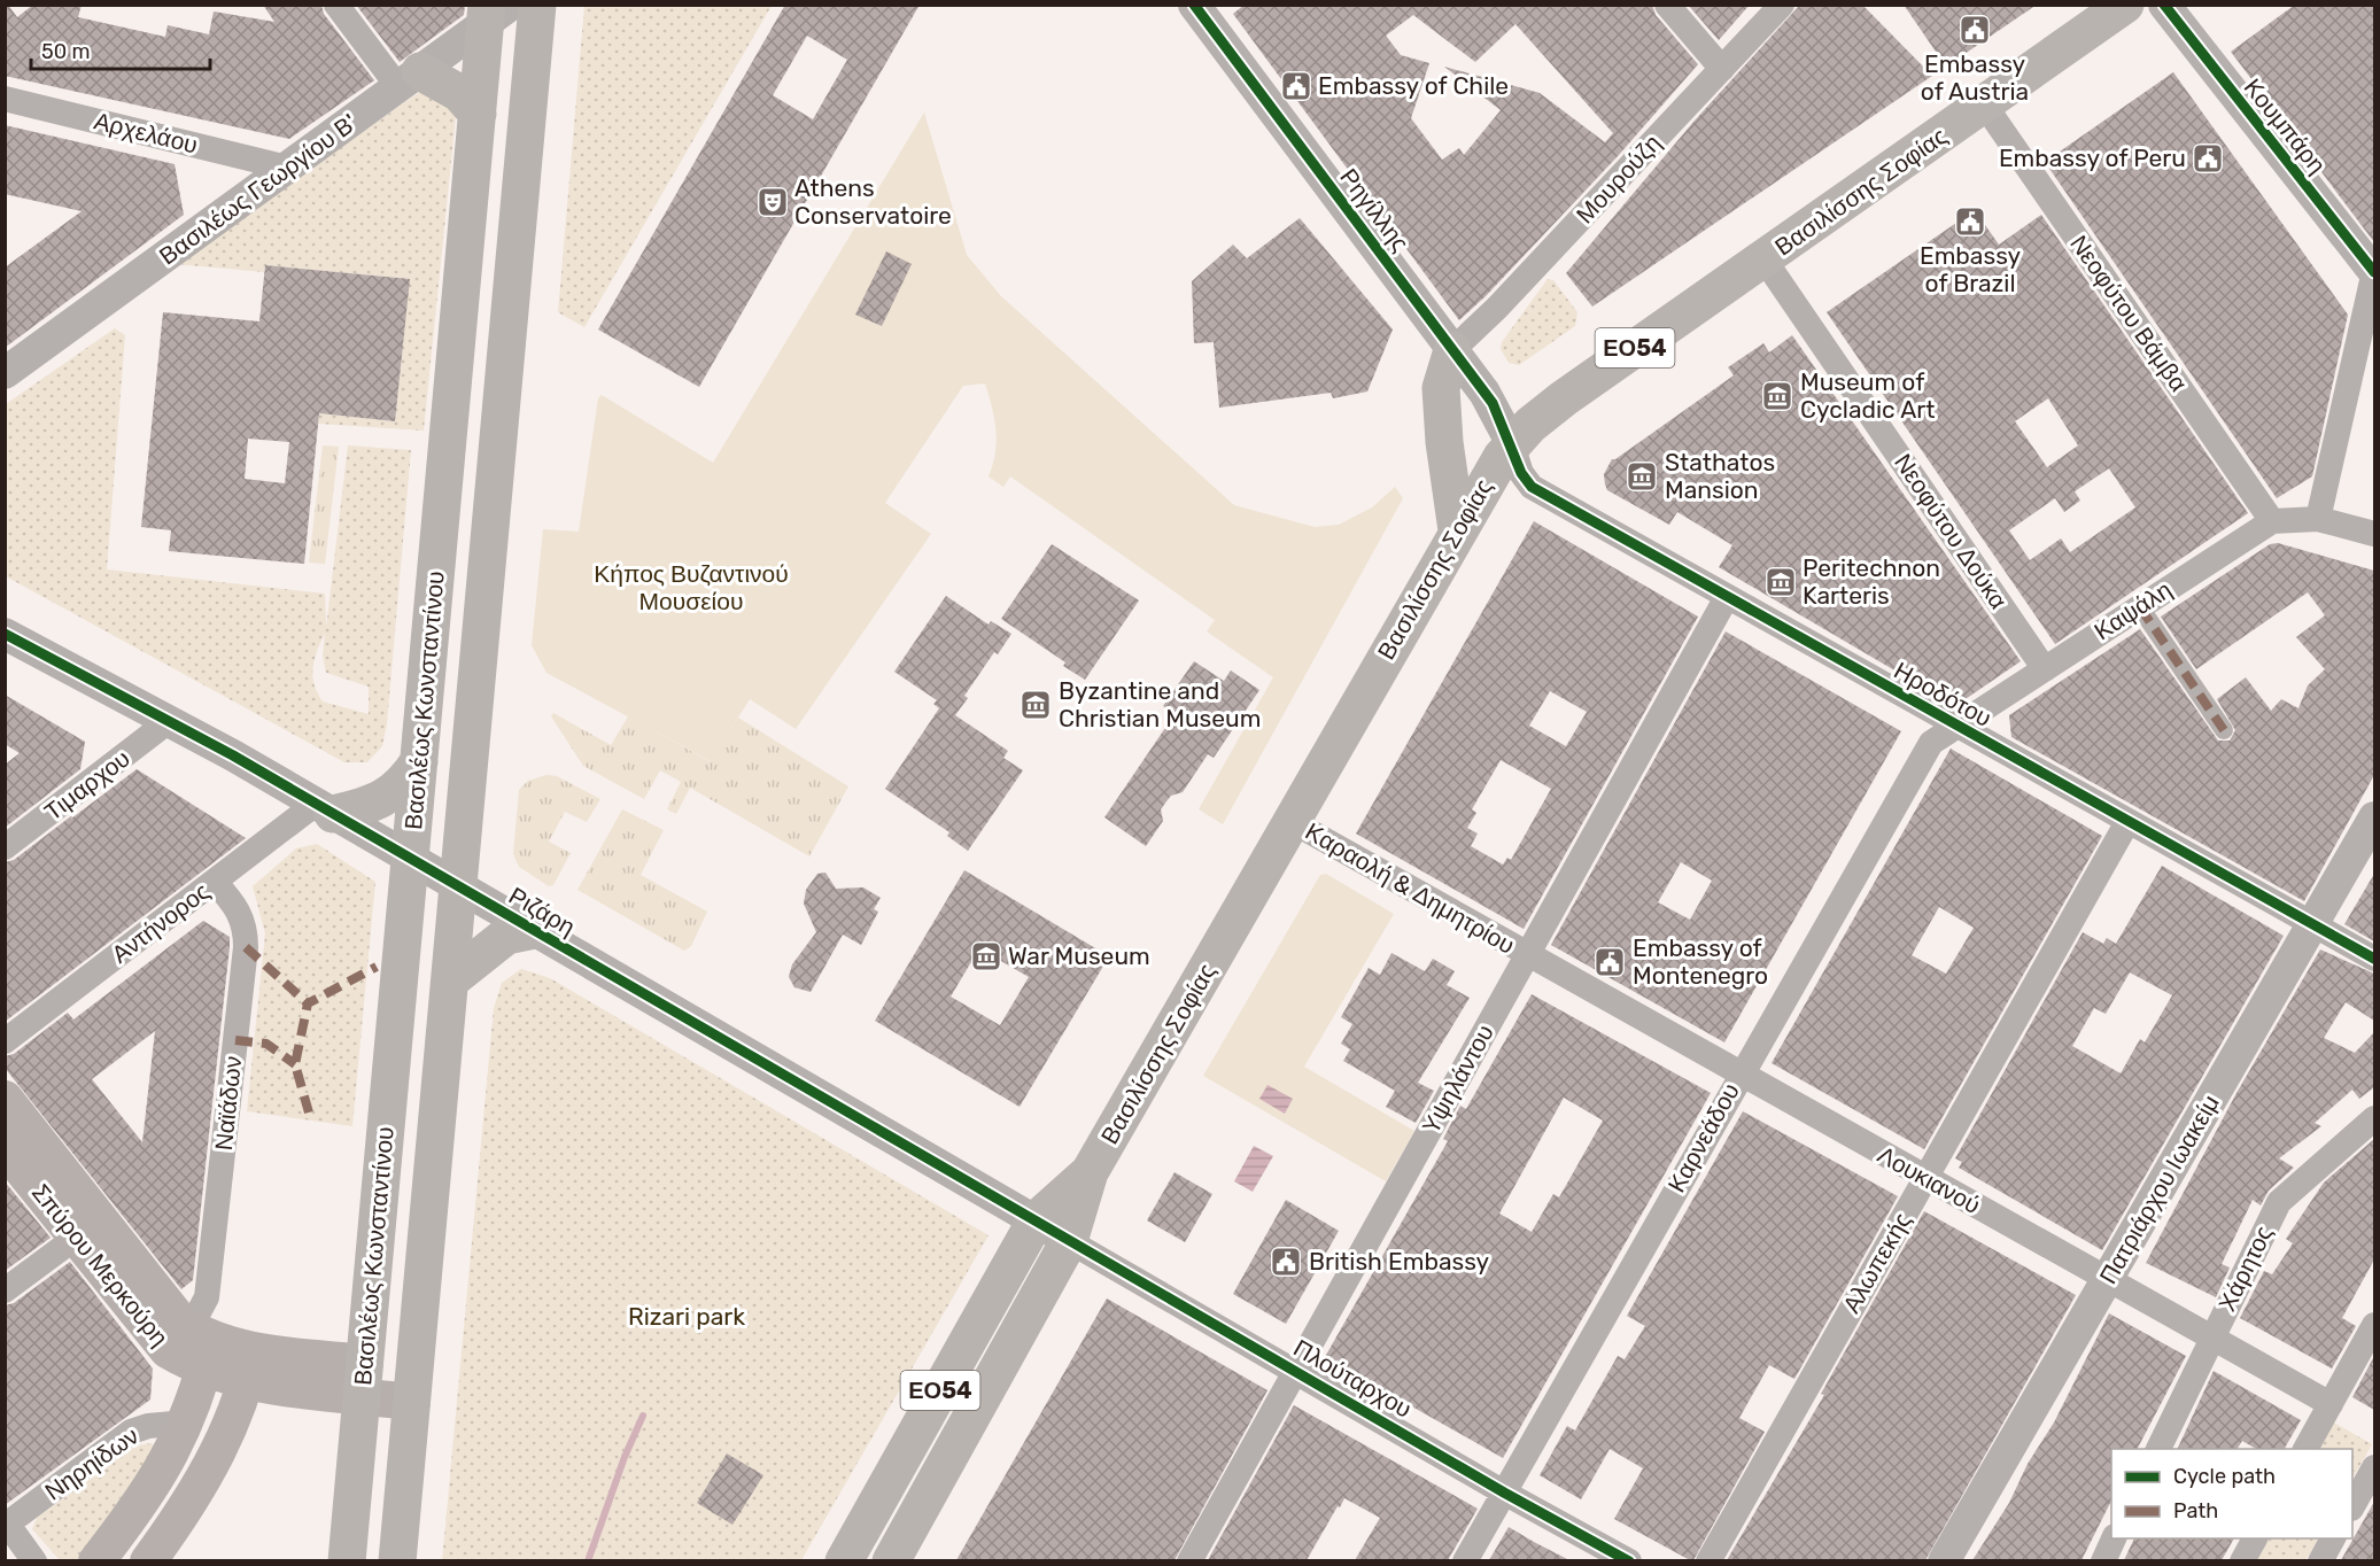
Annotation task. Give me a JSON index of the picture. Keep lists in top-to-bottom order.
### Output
{
  "streets": {
    "main road": [
      "Βασιλίσσης Σοφίας",
      "ΕΟ54",
      "Βασιλέως Κωνσταντίνου",
      "Σπύρου Μερκούρη"
    ],
    "street": [
      "Κουμπάρη",
      "Αρχελάου",
      "Μουρούζη",
      "Βασιλέως Γεωργίου Β'",
      "Ρηγίλλης",
      "Νεοφύτου Βάμβα",
      "Νεοφύτου Δούκα",
      "Καψάλη",
      "Ηροδότου",
      "Τιμαρχου",
      "Καραολή & Δημητρίου",
      "Ριζάρη",
      "Αντήνορος",
      "Υψηλάντου",
      "Ναϊάδων",
      "Καρνεάδου",
      "Λουκιανού",
      "Πατριάρχου Ιωακείμ",
      "Αλωπεκής",
      "Χάρητος",
      "Πλούταρχου",
      "Νηρηίδων"
    ]
  },
  "crossings": [
    ["Αρχελάου", "Βασιλέως Γεωργίου Β'"],
    ["Μουρούζη", "Ρηγίλλης"],
    ["Βασιλέως Γεωργίου Β'", "Βασιλέως Κωνσταντίνου"],
    ["Βασιλίσσης Σοφίας", "Ρηγίλλης"],
    ["Βασιλίσσης Σοφίας", "Νεοφύτου Βάμβα"],
    ["Βασιλίσσης Σοφίας", "Νεοφύτου Δούκα"],
    ["Βασιλίσσης Σοφίας", "Ηροδότου"],
    ["Βασιλίσσης Σοφίας", "Καραολή & Δημητρίου"],
    ["Βασιλίσσης Σοφίας", "Ριζάρη"],
    ["Βασιλίσσης Σοφίας", "Πλούταρχου"],
    ["Ρηγίλλης", "Ηροδότου"],
    ["Νεοφύτου Βάμβα", "Καψάλη"],
    ["Νεοφύτου Δούκα", "Καψάλη"],
    ["Καψάλη", "Ηροδότου"],
    ["Καψάλη", "Καρνεάδου"],
    ["Ηροδότου", "Υψηλάντου"],
    ["Ηροδότου", "Καρνεάδου"],
    ["Ηροδότου", "Πατριάρχου Ιωακείμ"],
    ["Ηροδότου", "Αλωπεκής"],
    ["Βασιλέως Κωνσταντίνου", "Ριζάρη"],
    ["Βασιλέως Κωνσταντίνου", "Σπύρου Μερκούρη"],
    ["Τιμαρχου", "Ριζάρη"],
    ["Καραολή & Δημητρίου", "Υψηλάντου"],
    ["Καραολή & Δημητρίου", "Λουκιανού"],
    ["Ριζάρη", "Αντήνορος"],
    ["Ριζάρη", "Πλούταρχου"],
    ["Αντήνορος", "Ναϊάδων"],
    ["Υψηλάντου", "Λουκιανού"],
    ["Υψηλάντου", "Πλούταρχου"],
    ["Ναϊάδων", "Σπύρου Μερκούρη"],
    ["Καρνεάδου", "Λουκιανού"],
    ["Καρνεάδου", "Πλούταρχου"],
    ["Λουκιανού", "Πατριάρχου Ιωακείμ"],
    ["Λουκιανού", "Αλωπεκής"],
    ["Λουκιανού", "Χάρητος"]
  ],
  "parks": ["Κήπος Βυζαντινού Μουσείου", "Rizari park"],
  "places": {
    "public building": [
      "Embassy of Austria",
      "Embassy of Chile",
      "Embassy of Peru",
      "Embassy of Brazil",
      "Embassy of Montenegro",
      "British Embassy"
    ],
    "theatre": ["Athens Conservatoire"],
    "museum": [
      "Museum of Cycladic Art",
      "Stathatos Mansion",
      "Peritechnon Karteris",
      "Byzantine and Christian Museum",
      "War Museum"
    ]
  },
  "legend": ["Cycle path", "Path"],
  "scale_bar": "50 m"
}
